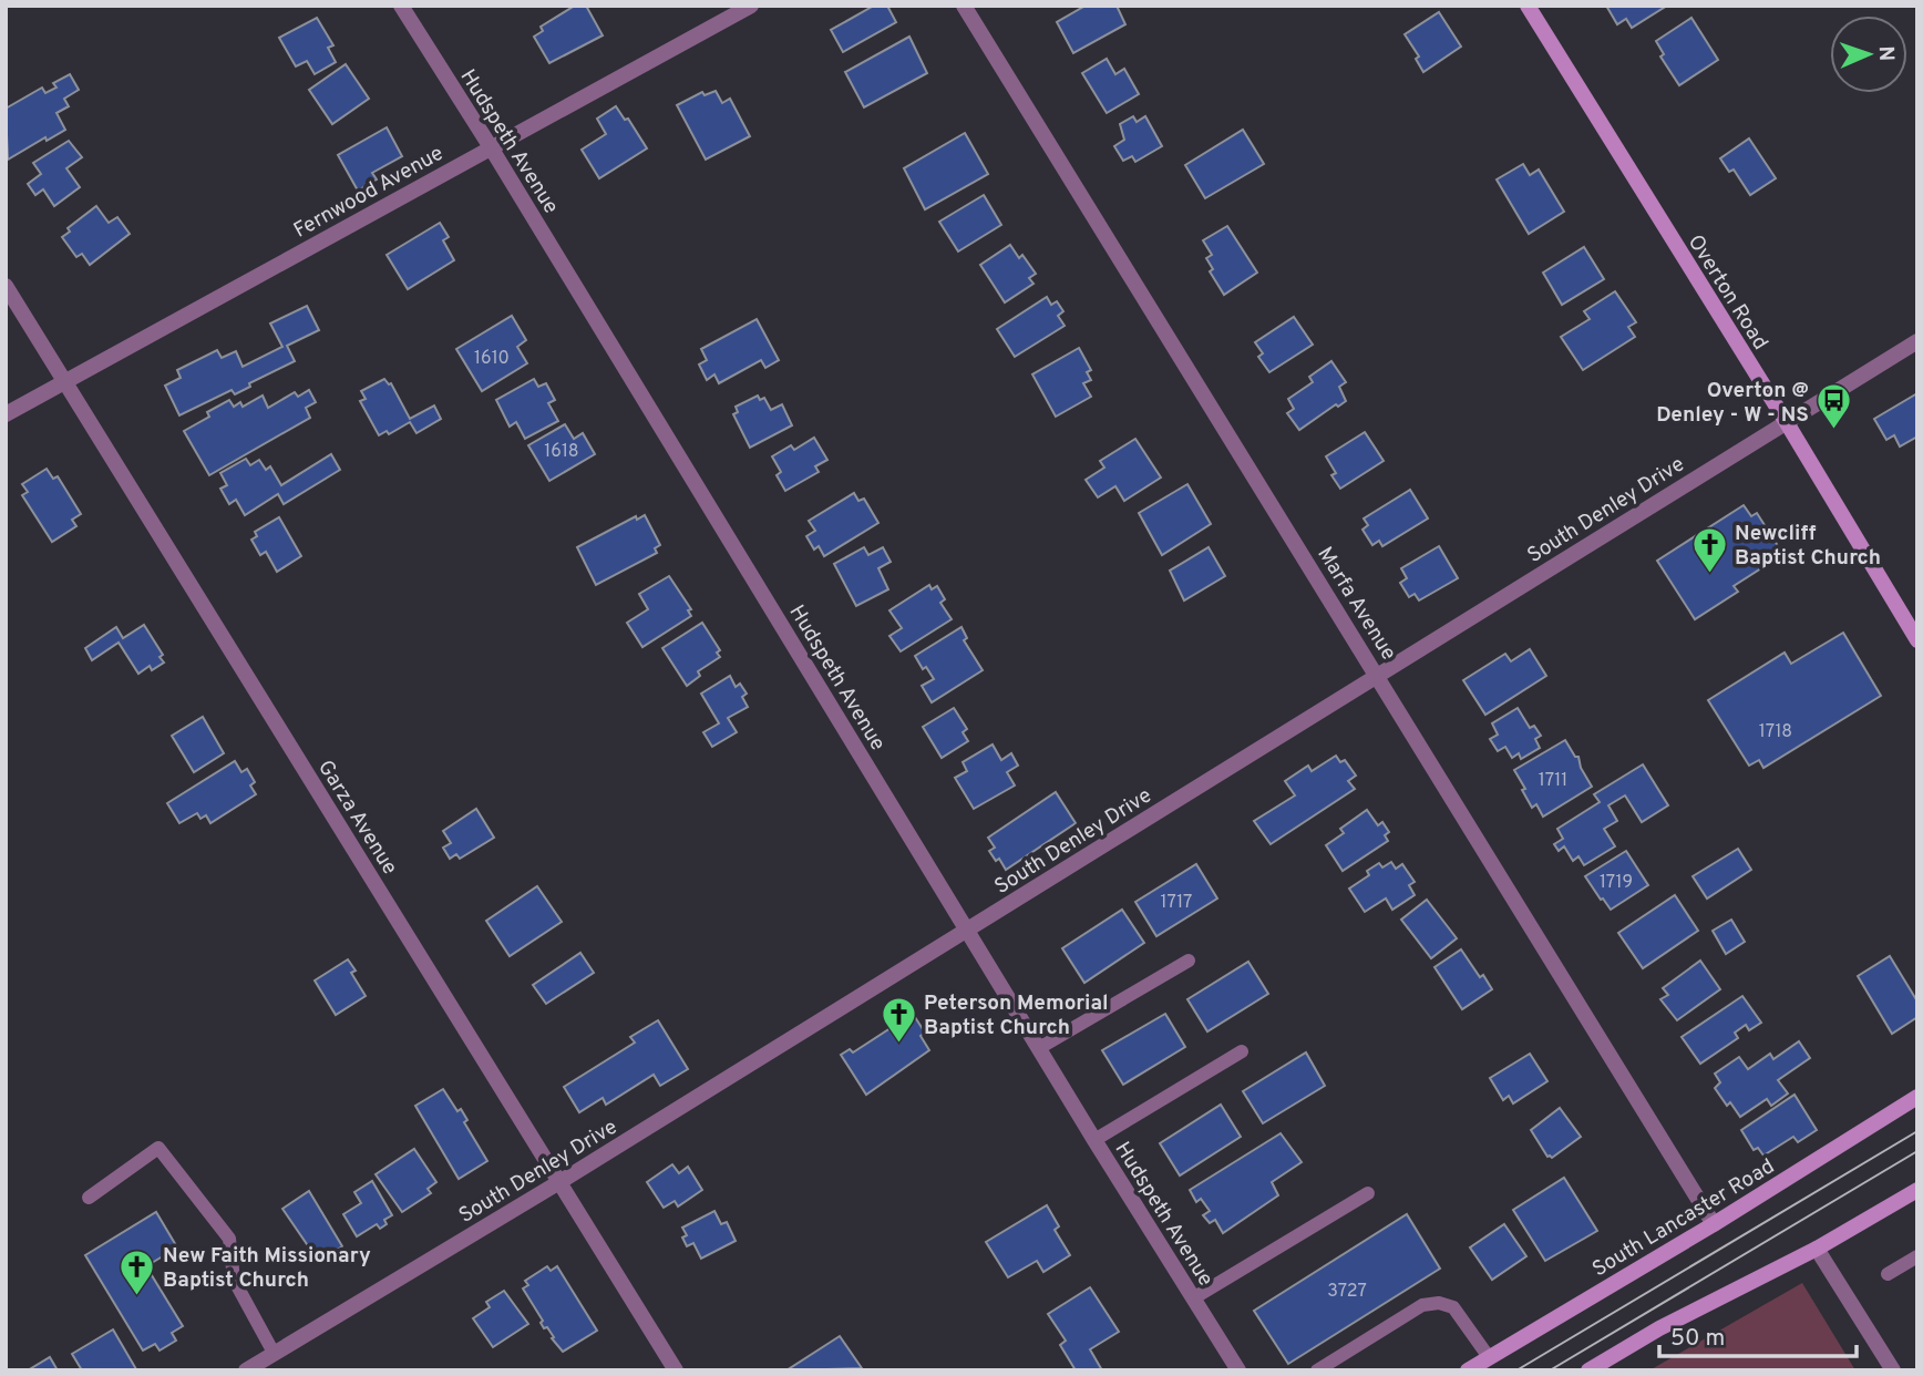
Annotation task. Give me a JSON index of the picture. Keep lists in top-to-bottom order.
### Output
{
  "streets": {
    "main road": ["Overton Road", "South Lancaster Road"],
    "street": [
      "Hudspeth Avenue",
      "Fernwood Avenue",
      "South Denley Drive",
      "Marfa Avenue",
      "Garza Avenue"
    ]
  },
  "crossings": [
    ["Hudspeth Avenue", "Fernwood Avenue"],
    ["Hudspeth Avenue", "South Denley Drive"],
    ["Fernwood Avenue", "Garza Avenue"],
    ["Overton Road", "South Denley Drive"],
    ["South Denley Drive", "Marfa Avenue"],
    ["South Denley Drive", "Garza Avenue"],
    ["Marfa Avenue", "South Lancaster Road"]
  ],
  "places": {
    "bus stop": ["Overton @ Denley - W - NS"],
    "church": ["Newcliff Baptist Church", "Peterson Memorial Baptist Church", "New Faith Missionary Baptist Church"]
  },
  "house_numbers": [
    "1610",
    "1618",
    "1718",
    "1711",
    "1719",
    "1717",
    "3727"
  ],
  "scale_bar": "50 m",
  "north": "right"
}
